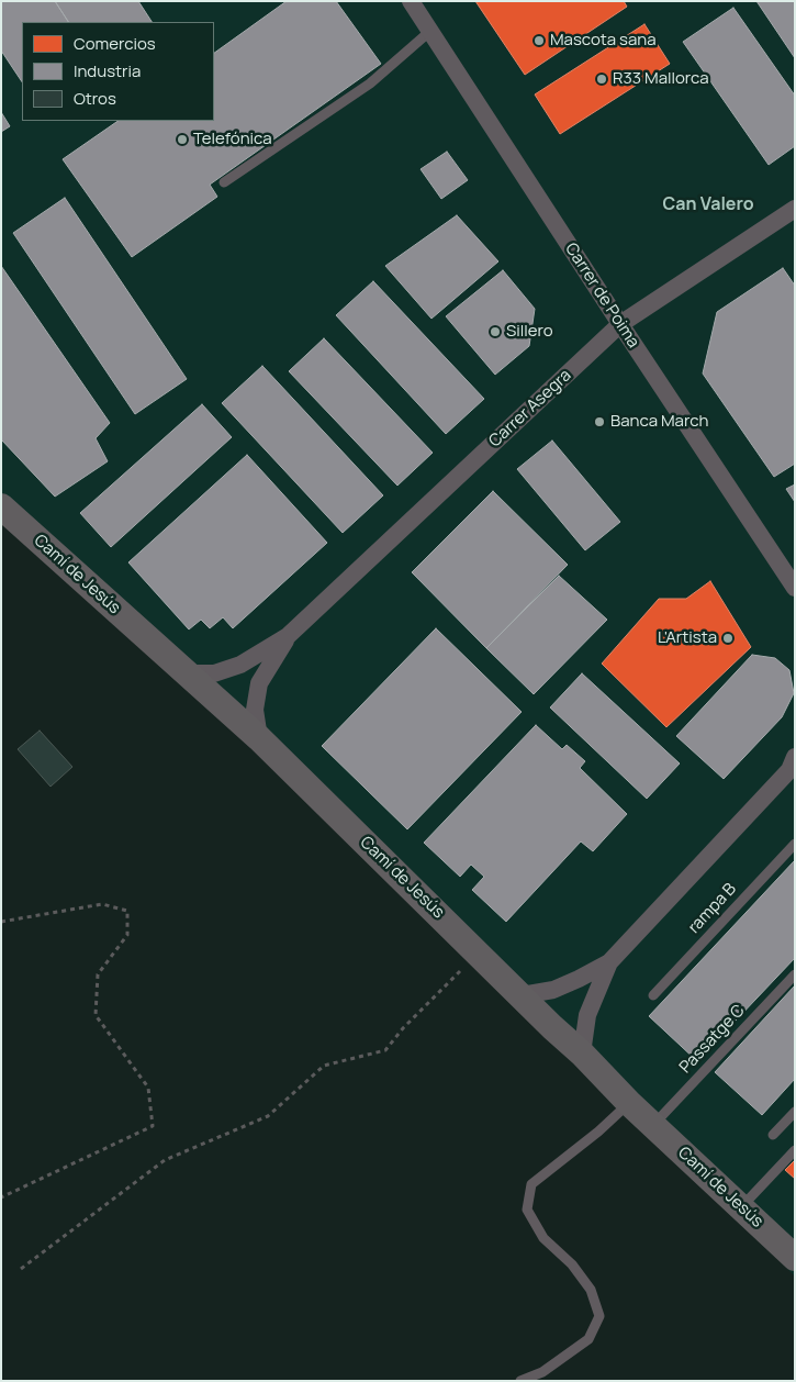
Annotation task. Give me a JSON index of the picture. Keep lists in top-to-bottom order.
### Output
{
  "streets": {
    "street": ["Carrer de Poima", "Carrer Asegra", "Camí de Jesús"],
    "lane": ["rampa B", "Passatge C"]
  },
  "crossings": [
    ["Carrer de Poima", "Carrer Asegra"],
    ["Camí de Jesús", "Passatge C"]
  ],
  "districts": ["Can Valero"],
  "places": [
    "Mascota sana",
    "R33 Mallorca",
    "Telefónica",
    "Sillero",
    "Banca March",
    "L'Artista"
  ],
  "legend": ["Comercios", "Industria", "Otros"]
}
